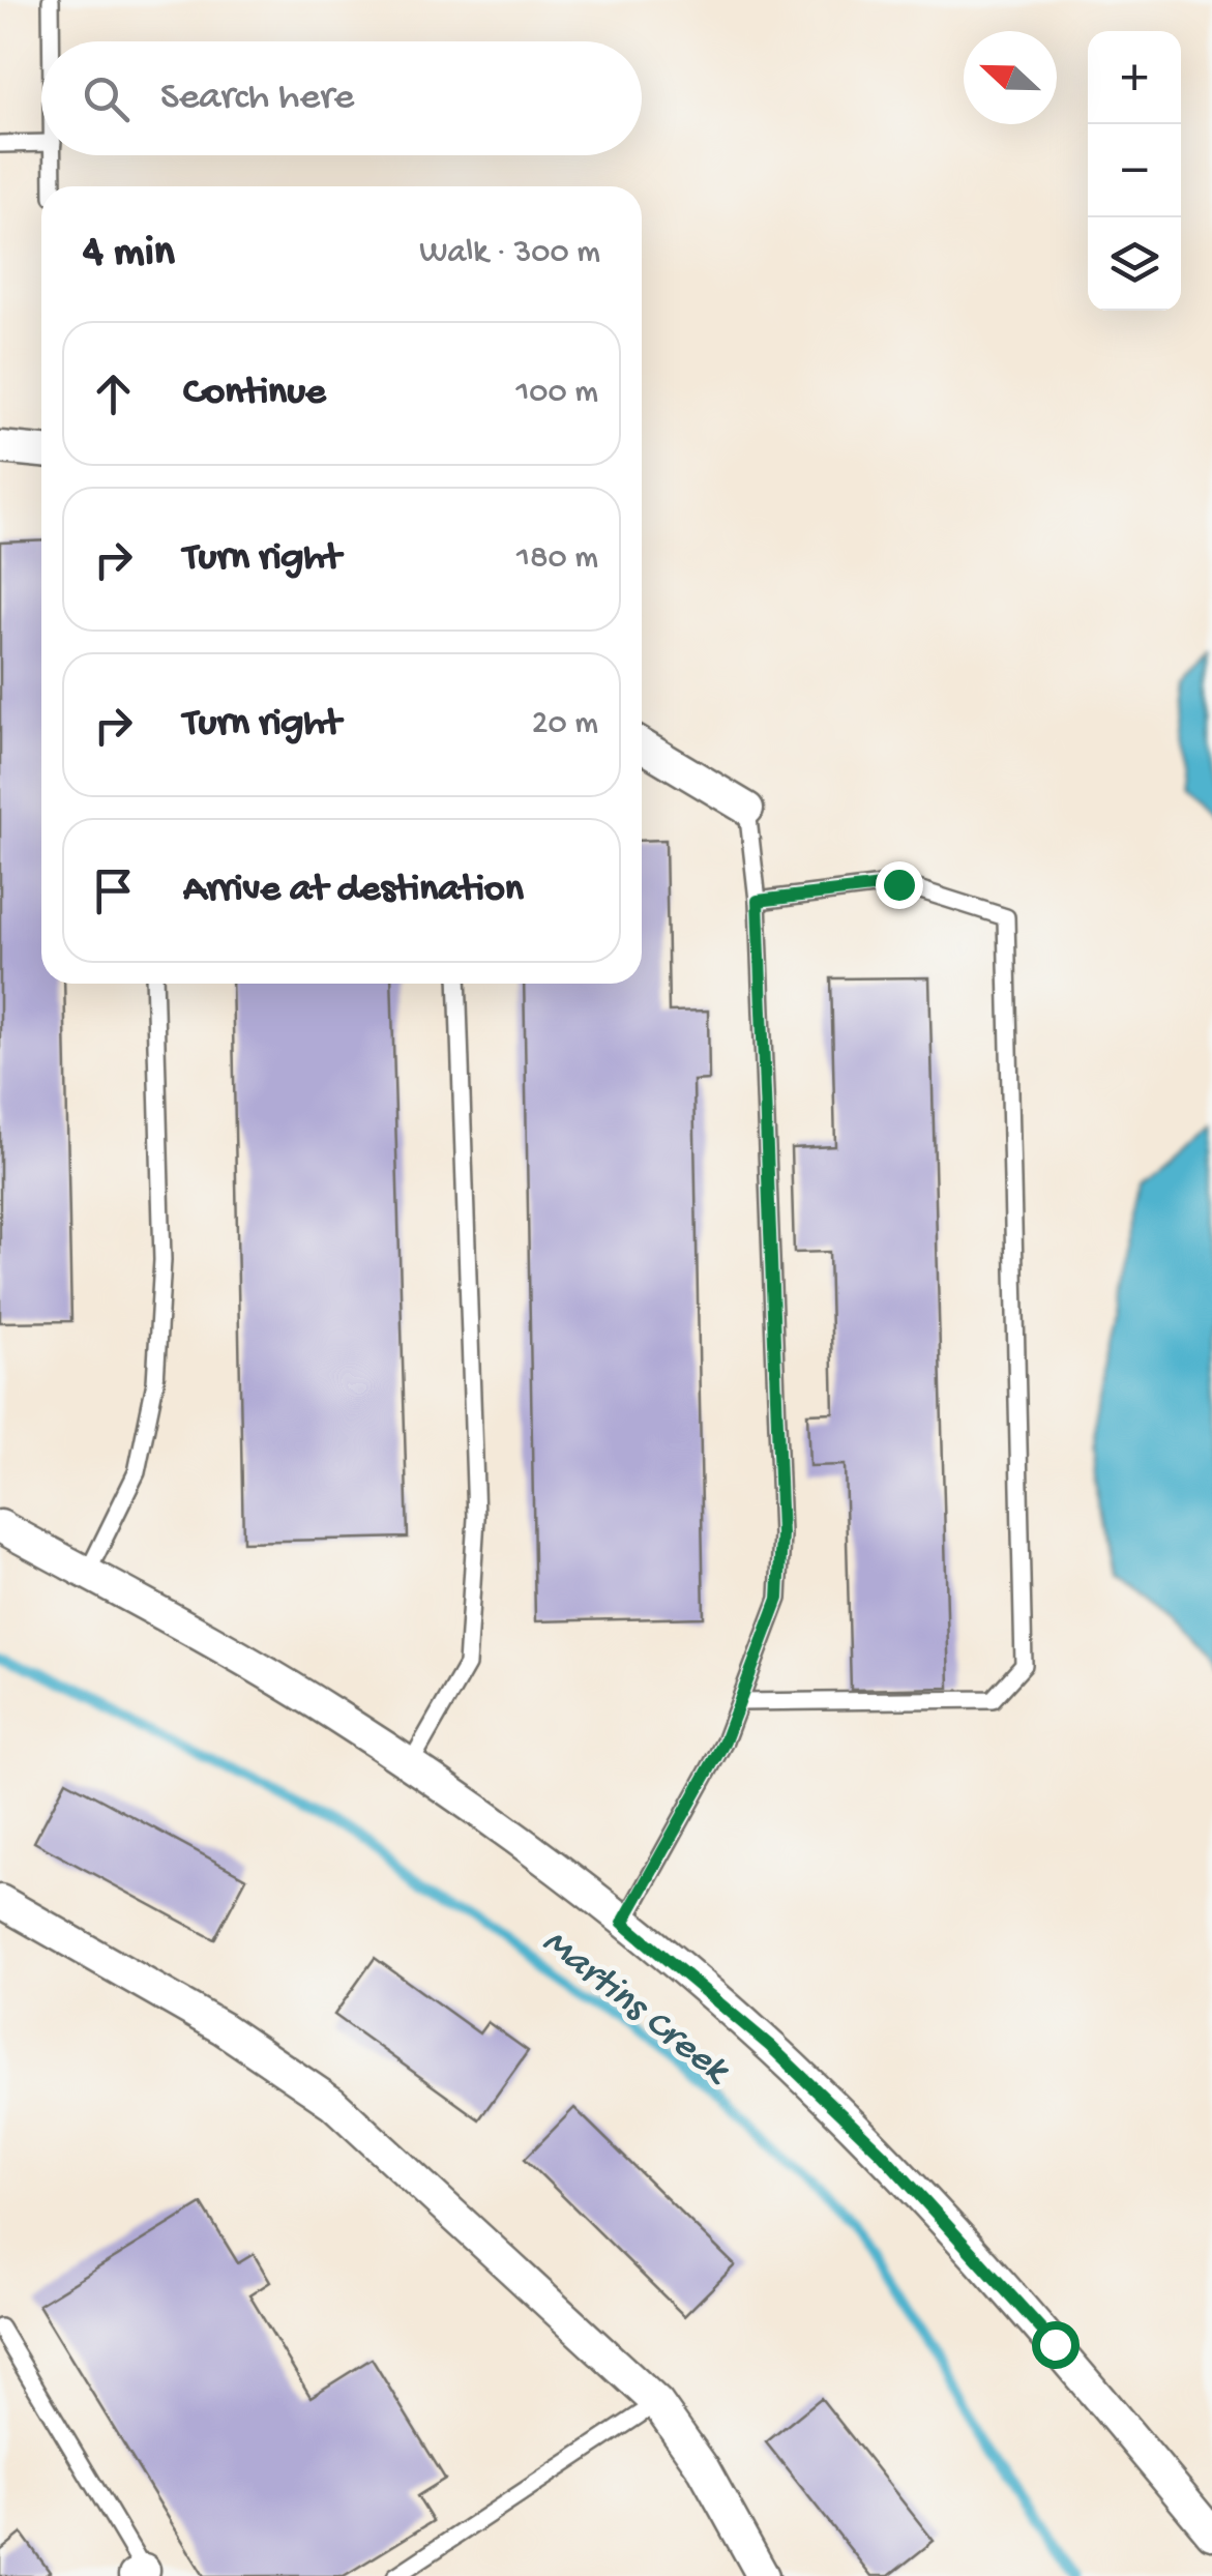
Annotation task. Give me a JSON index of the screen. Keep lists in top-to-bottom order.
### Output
{
  "water": ["Martins Creek"],
  "north": "left",
  "page": {
    "map_buttons": ["+", "−"],
    "search": "Search here",
    "heading": ["4 min", "Walk · 300 m"],
    "list": [
      ["Continue", "100 m"],
      ["Turn right", "180 m"],
      ["Turn right", "20 m"],
      "Arrive at destination"
    ]
  }
}
